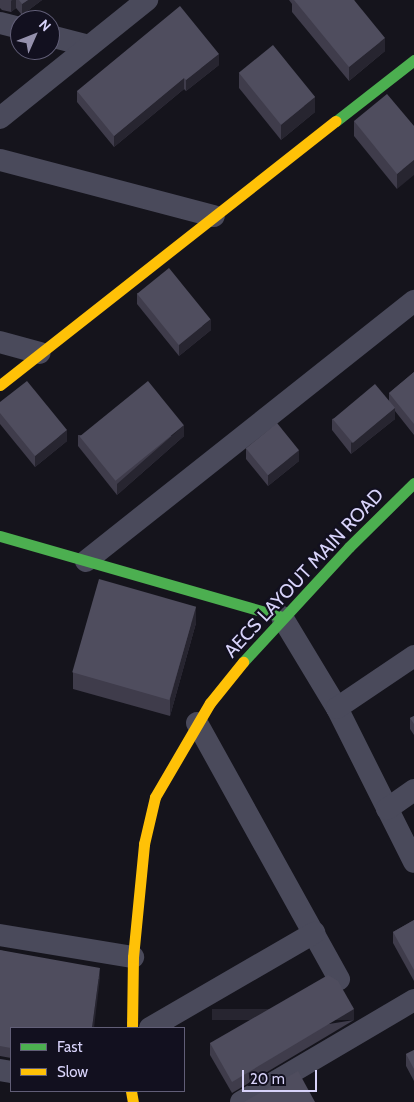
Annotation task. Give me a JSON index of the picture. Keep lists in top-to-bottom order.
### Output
{
  "streets": {
    "street": ["AECS LAYOUT MAIN ROAD"]
  },
  "legend": ["Fast", "Slow"],
  "scale_bar": "20 m",
  "north": "top right"
}
